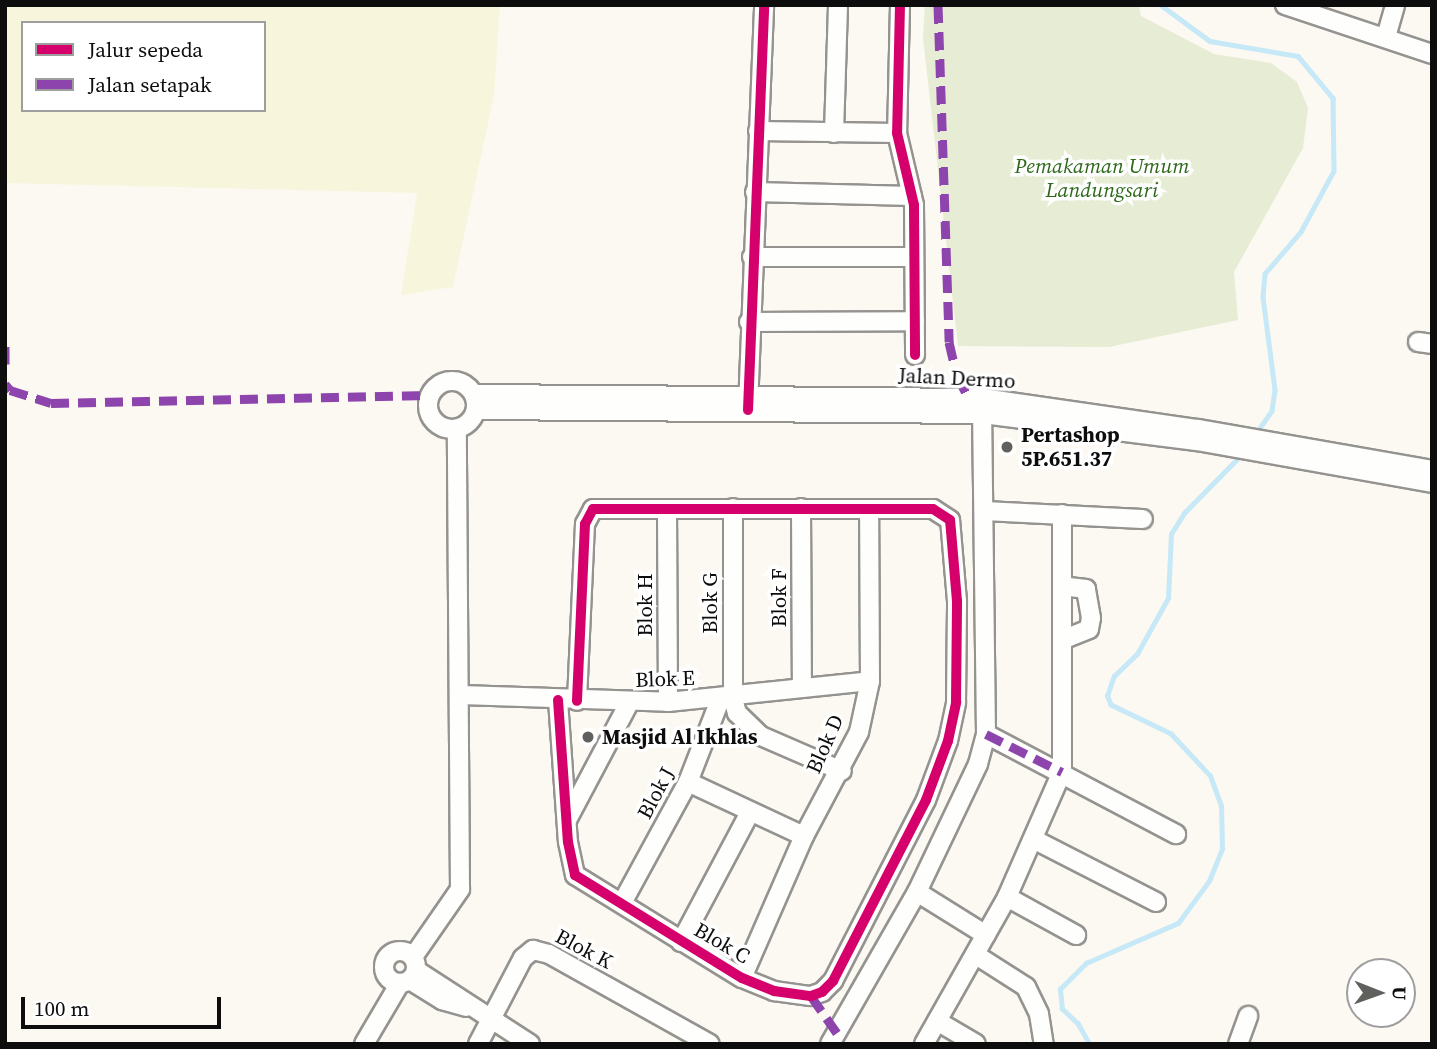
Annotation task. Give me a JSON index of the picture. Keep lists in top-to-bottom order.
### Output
{
  "streets": {
    "street": [
      "Jalan Dermo",
      "Blok F",
      "Blok G",
      "Blok H",
      "Blok E",
      "Blok D",
      "Blok J",
      "Blok C",
      "Blok K"
    ]
  },
  "crossings": [
    ["Blok F", "Blok E"],
    ["Blok G", "Blok E"],
    ["Blok G", "Blok J"],
    ["Blok H", "Blok E"],
    ["Blok E", "Blok D"],
    ["Blok E", "Blok J"],
    ["Blok E", "Blok C"],
    ["Blok D", "Blok C"],
    ["Blok J", "Blok C"]
  ],
  "parks": ["Pemakaman Umum Landungsari"],
  "places": ["Pertashop 5P.651.37", "Masjid Al Ikhlas"],
  "legend": ["Jalur sepeda", "Jalan setapak"],
  "scale_bar": "100 m",
  "north": "right"
}
